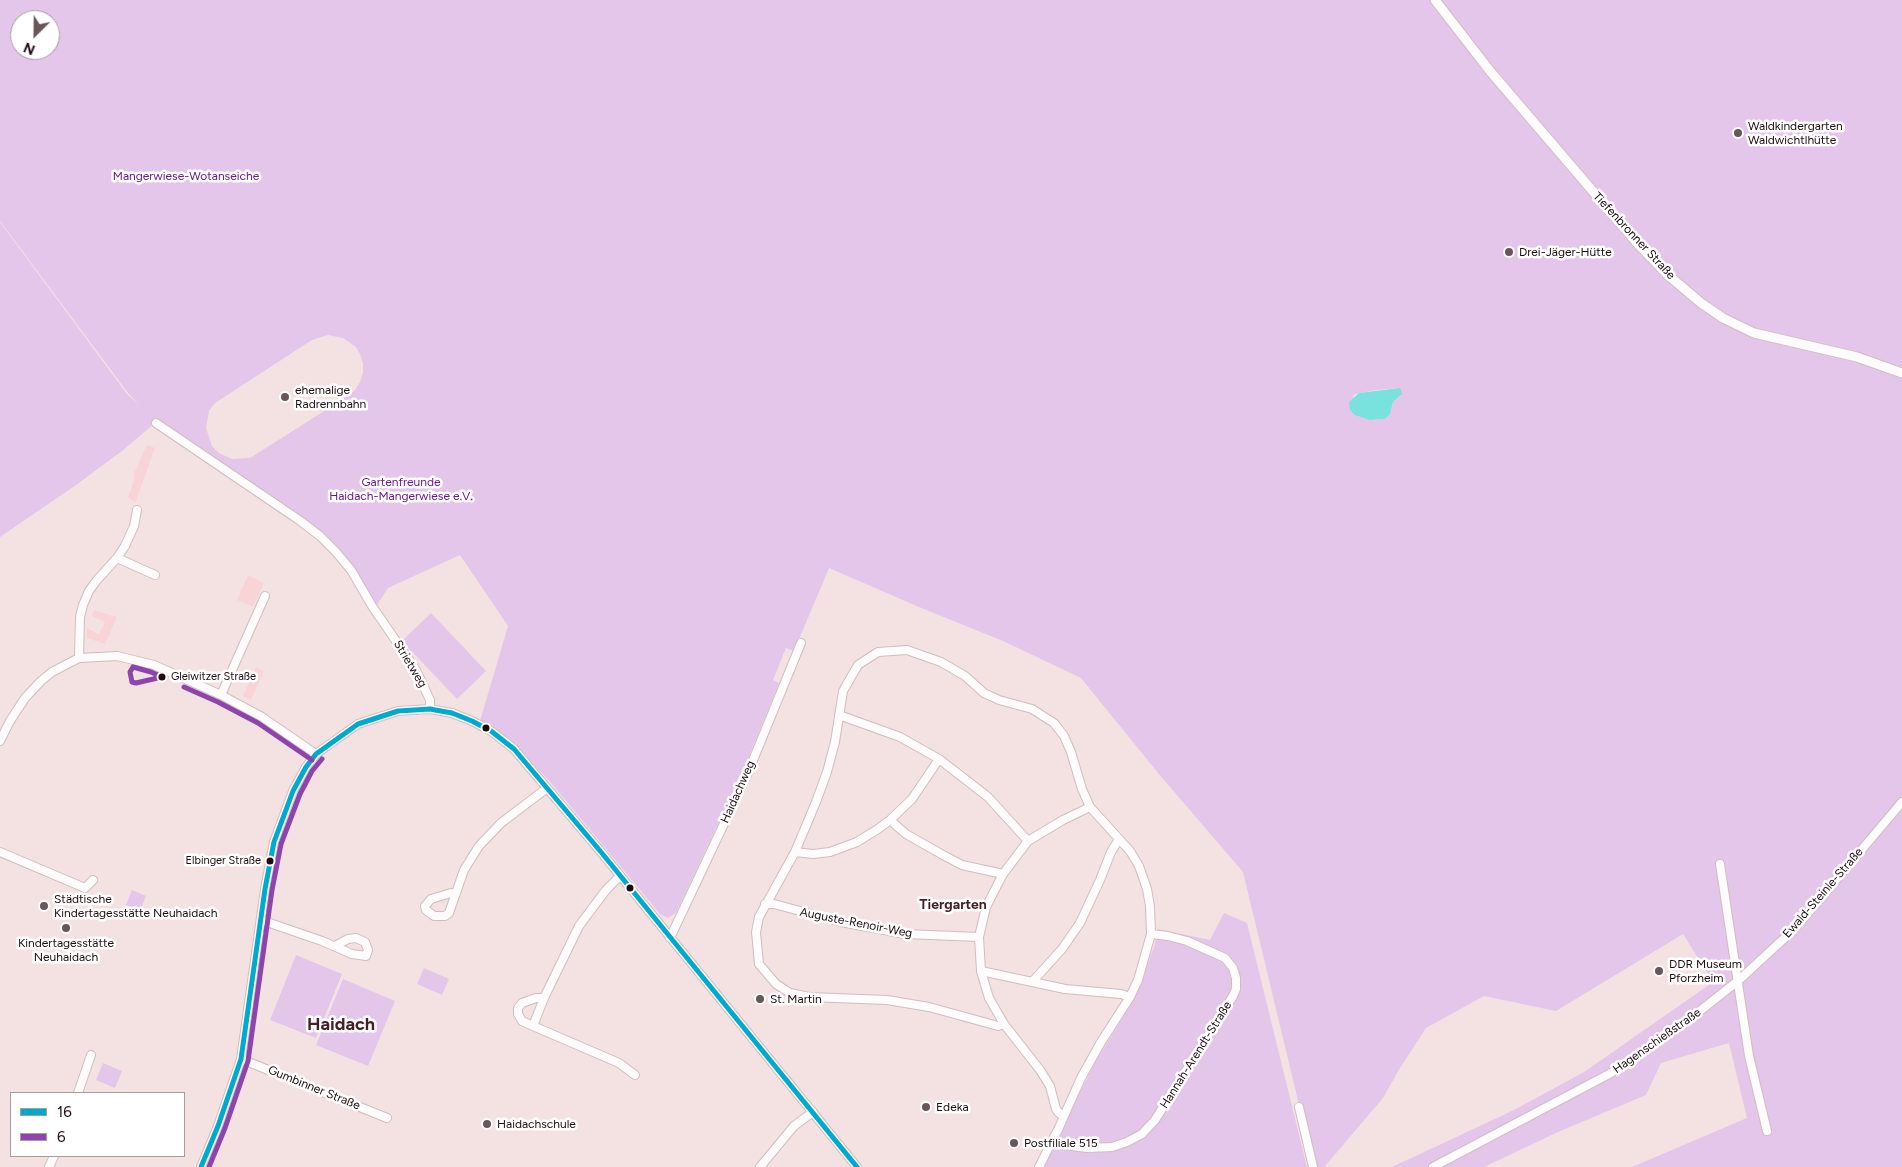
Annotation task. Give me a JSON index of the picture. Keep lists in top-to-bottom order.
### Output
{
  "streets": {
    "street": [
      "Tiefenbronner Straße",
      "Strietweg",
      "Haidachweg",
      "Ewald-Steinle-Straße",
      "Auguste-Renoir-Weg",
      "Hagenschießstraße",
      "Hannah-Arendt-Straße",
      "Gumbinner Straße"
    ]
  },
  "crossings": [
    ["Ewald-Steinle-Straße", "Hagenschießstraße"]
  ],
  "districts": ["Tiergarten", "Haidach"],
  "parks": ["Mangerwiese-Wotanseiche", "Gartenfreunde Haidach-Mangerwiese e.V."],
  "places": [
    "Waldkindergarten Waldwichtlhütte",
    "Drei-Jäger-Hütte",
    "ehemalige Radrennbahn",
    "Gleiwitzer Straße",
    "Elbinger Straße",
    "Städtische Kindertagesstätte Neuhaidach",
    "Kindertagesstätte Neuhaidach",
    "DDR Museum Pforzheim",
    "St. Martin",
    "Edeka",
    "Haidachschule",
    "Postfiliale 515"
  ],
  "lines": ["transit line 6", "transit line 16"],
  "legend": ["16", "6"],
  "north": "bottom left"
}
